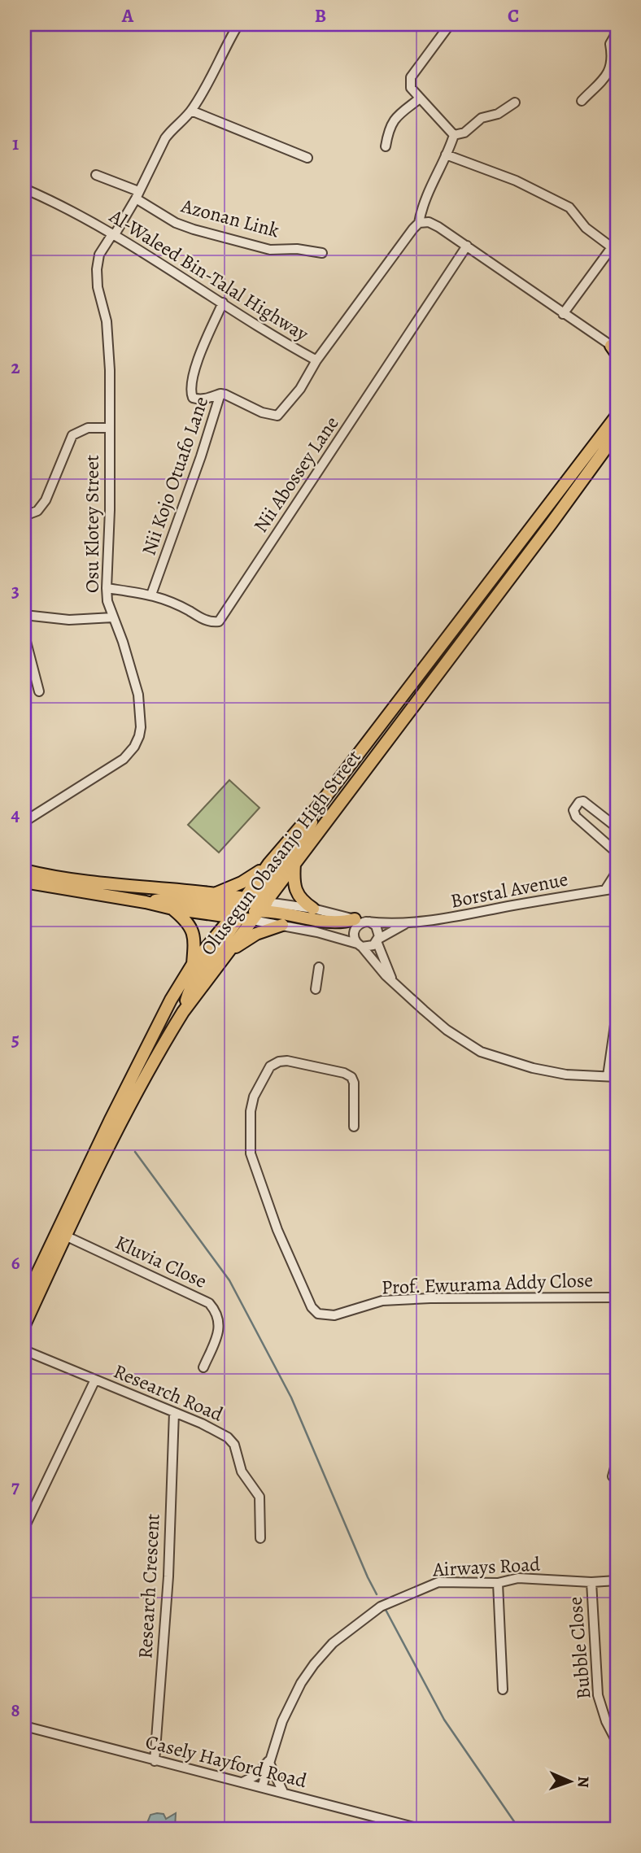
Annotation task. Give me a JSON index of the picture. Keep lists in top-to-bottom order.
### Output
{
  "streets": {
    "main road": ["Olusegun Obasanjo High Street"],
    "street": [
      "Azonan Link",
      "Al-Waleed Bin-Talal Highway",
      "Nii Abossey Lane",
      "Nii Kojo Otuafo Lane",
      "Osu Klotey Street",
      "Borstal Avenue",
      "Kluvia Close",
      "Prof. Ewurama Addy Close",
      "Research Road",
      "Airways Road",
      "Research Crescent",
      "Bubble Close",
      "Casely Hayford Road"
    ]
  },
  "crossings": [
    ["Azonan Link", "Osu Klotey Street"],
    ["Al-Waleed Bin-Talal Highway", "Nii Kojo Otuafo Lane"],
    ["Al-Waleed Bin-Talal Highway", "Osu Klotey Street"],
    ["Nii Abossey Lane", "Nii Kojo Otuafo Lane"],
    ["Nii Abossey Lane", "Osu Klotey Street"],
    ["Olusegun Obasanjo High Street", "Borstal Avenue"],
    ["Olusegun Obasanjo High Street", "Kluvia Close"],
    ["Research Road", "Research Crescent"],
    ["Airways Road", "Bubble Close"],
    ["Airways Road", "Casely Hayford Road"],
    ["Research Crescent", "Casely Hayford Road"]
  ],
  "north": "right",
  "grid": {
    "columns": ["A", "B", "C"],
    "rows": [
      "1",
      "2",
      "3",
      "4",
      "5",
      "6",
      "7",
      "8"
    ]
  }
}
